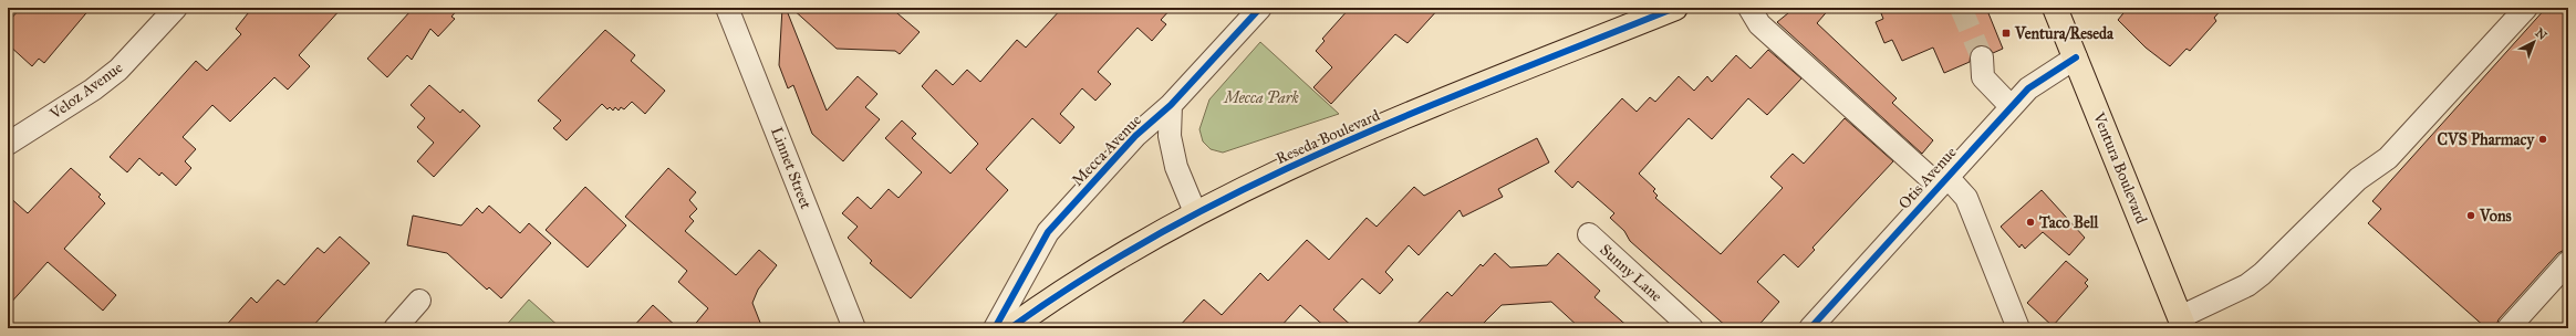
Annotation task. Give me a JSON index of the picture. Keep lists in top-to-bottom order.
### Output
{
  "streets": {
    "main road": ["Reseda Boulevard", "Ventura Boulevard"],
    "street": [
      "Veloz Avenue",
      "Mecca Avenue",
      "Linnet Street",
      "Otis Avenue",
      "Sunny Lane"
    ]
  },
  "crossings": [
    ["Ventura Boulevard", "Otis Avenue"]
  ],
  "parks": ["Mecca Park"],
  "places": {
    "transit": ["Ventura/Reseda"],
    "other": ["CVS Pharmacy", "Vons", "Taco Bell"]
  },
  "north": "top right"
}
